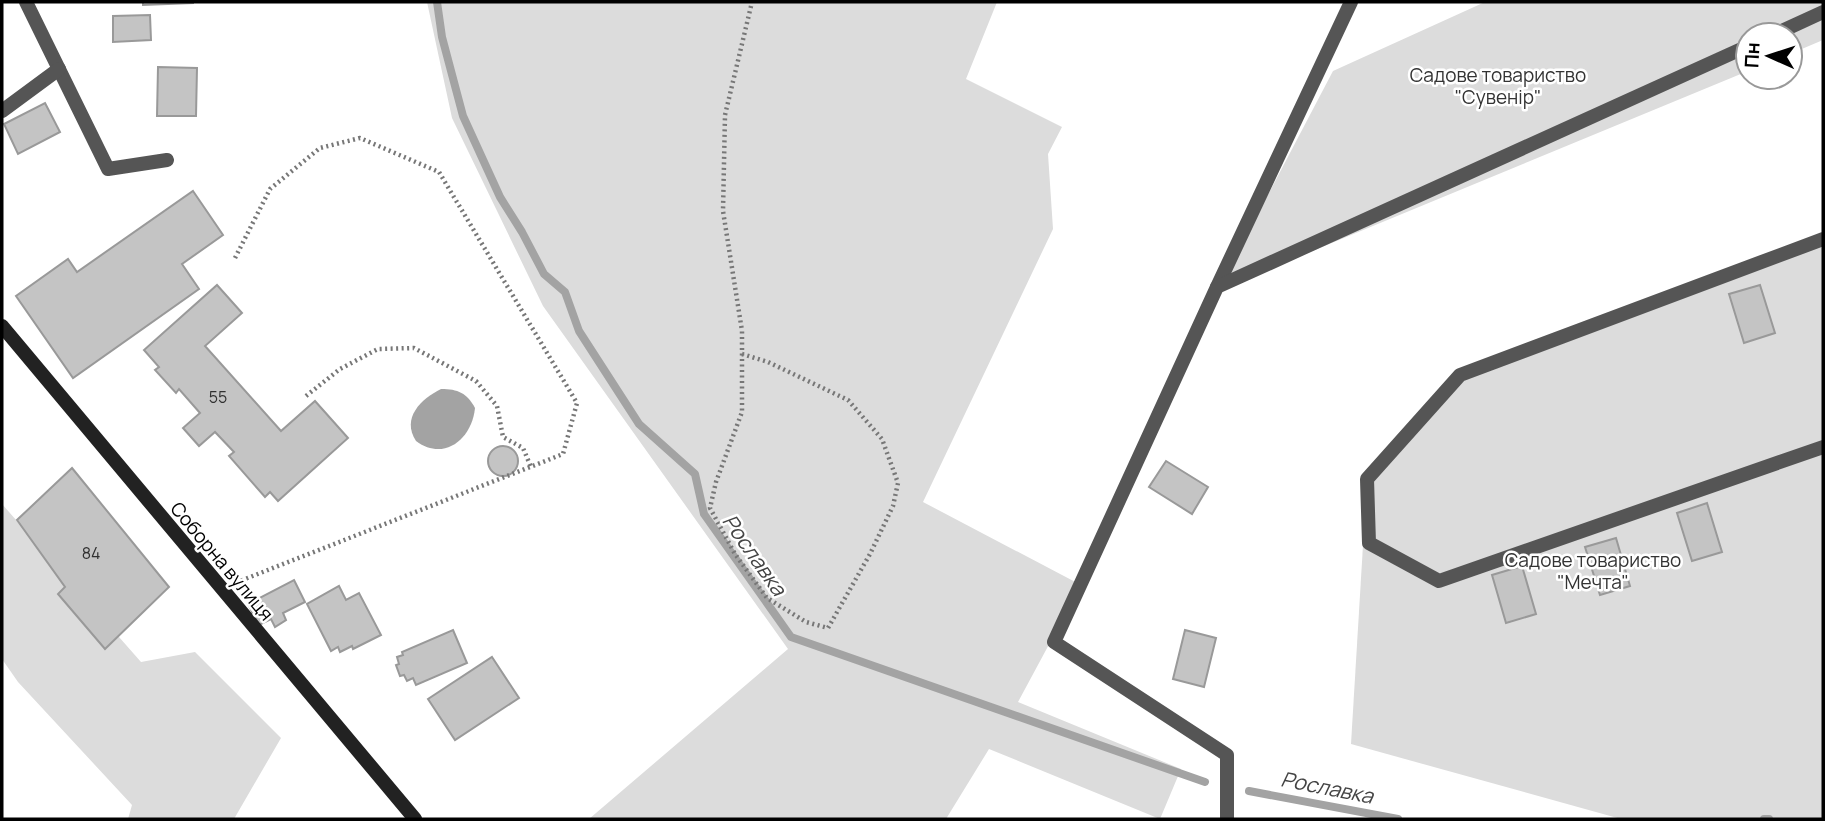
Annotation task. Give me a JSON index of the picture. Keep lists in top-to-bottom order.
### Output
{
  "streets": {
    "street": ["Соборна вулиця"]
  },
  "water": ["Рославка"],
  "parks": ["Садове товариство \"Сувенір\"", "Садове товариство \"Мечта\""],
  "house_numbers": ["55", "84"],
  "north": "left"
}
